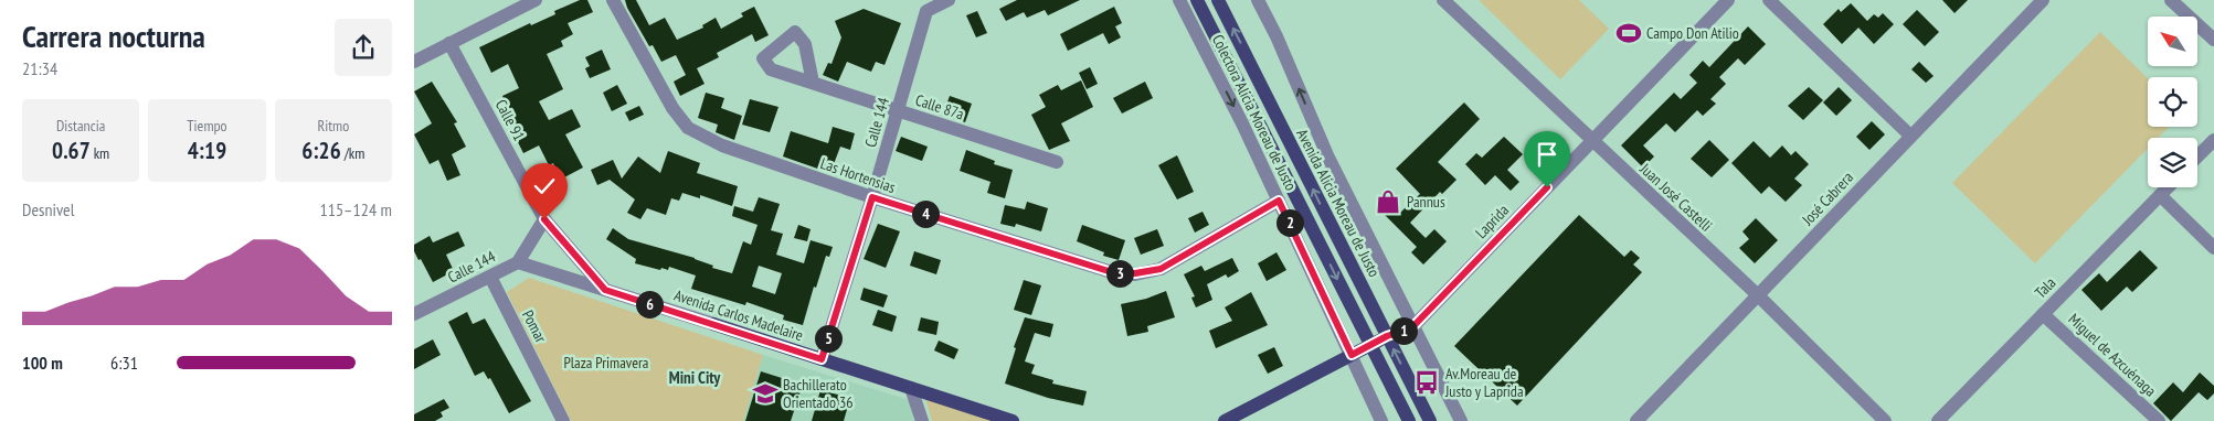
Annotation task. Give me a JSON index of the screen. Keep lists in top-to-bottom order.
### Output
{
  "streets": {
    "main road": ["Avenida Alicia Moreau de Justo", "Avenida Carlos Madelaire"],
    "street": [
      "Calle 87a",
      "Colectora Alicia Moreau de Justo",
      "Calle 91",
      "Calle 144",
      "Las Hortensias",
      "Juan José Castelli",
      "José Cabrera",
      "Laprida",
      "Tala",
      "Pomar",
      "Miguel de Azcuénaga"
    ]
  },
  "crossings": [
    ["Calle 87a", "Calle 144"],
    ["Colectora Alicia Moreau de Justo", "Las Hortensias"],
    ["Calle 91", "Calle 144"],
    ["Calle 91", "Avenida Carlos Madelaire"],
    ["Calle 144", "Las Hortensias"],
    ["Calle 144", "Avenida Carlos Madelaire"],
    ["Calle 144", "Pomar"],
    ["Juan José Castelli", "José Cabrera"],
    ["Juan José Castelli", "Laprida"],
    ["Avenida Alicia Moreau de Justo", "Laprida"],
    ["Tala", "Miguel de Azcuénaga"]
  ],
  "districts": ["Mini City"],
  "parks": ["Plaza Primavera"],
  "places": {
    "sports": ["Campo Don Atilio"],
    "shop": ["Pannus"],
    "bus stop": ["Av.Moreau de Justo y Laprida"],
    "school or university": ["Bachillerato Orientado 36"]
  },
  "north": "top left",
  "page": {
    "heading": ["Carrera nocturna", "21:34"],
    "stats": [
      ["Distancia", "0.67 km"],
      ["Tiempo", "4:19"],
      ["Ritmo", "6:26 /km"]
    ],
    "chart": ["Desnivel", "115–124 m"],
    "pins": [
      "4",
      "2",
      "3",
      "6",
      "1",
      "5"
    ],
    "list": [
      {
        "name": "100 m",
        "note": "6:31"
      }
    ]
  }
}
